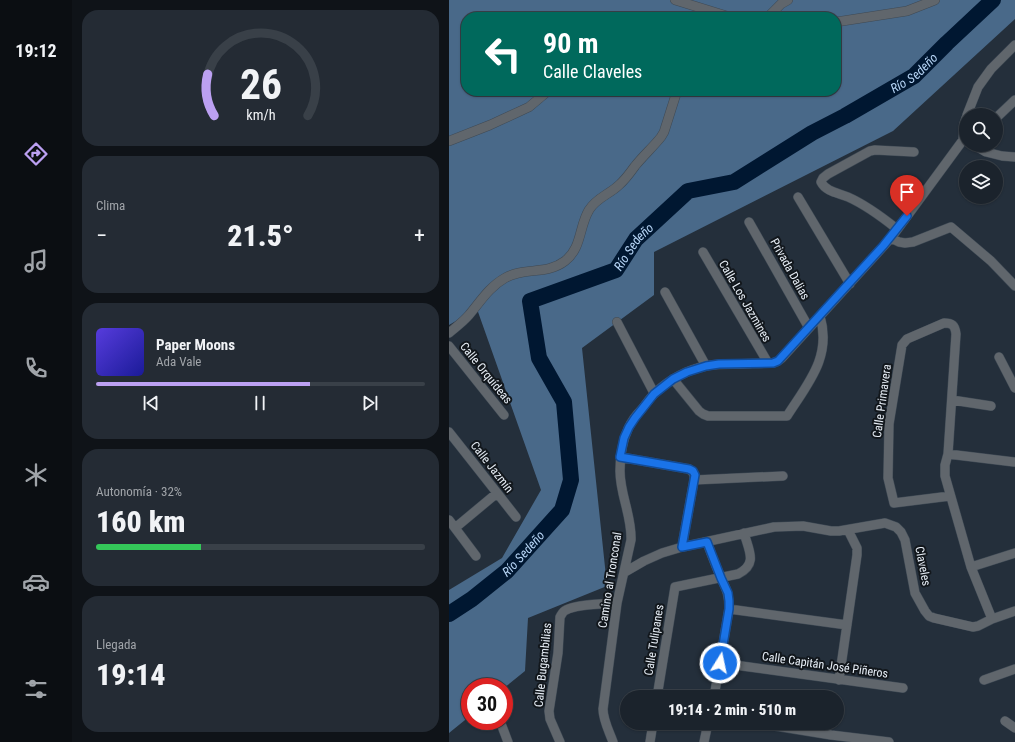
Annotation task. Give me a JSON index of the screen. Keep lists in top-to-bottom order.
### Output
{
  "streets": {
    "street": [
      "Privada Dalias",
      "Calle Los Jazmines",
      "Calle Orquídeas",
      "Calle Primavera",
      "Calle Jazmín",
      "Claveles",
      "Camino al Tronconal",
      "Calle Tulipanes",
      "Calle Bugambilias",
      "Calle Capitán José Piñeros"
    ]
  },
  "crossings": [
    ["Privada Dalias", "Camino al Tronconal"],
    ["Calle Los Jazmines", "Camino al Tronconal"],
    ["Camino al Tronconal", "Calle Bugambilias"]
  ],
  "water": ["Río Sedeño"],
  "page": {
    "tabs": "19:12",
    "turn": ["90 m", "Calle Claveles"],
    "tile": [
      "Clima",
      ["Autonomía · 32%", "160 km"],
      ["Llegada", "19:14"]
    ],
    "heat": ["−", "21.5°", "+"],
    "song": ["Paper Moons", "Ada Vale"],
    "limit": "30",
    "trip": "19:14 · 2 min · 510 m",
    "gauge": ["26", "km/h"]
  }
}
